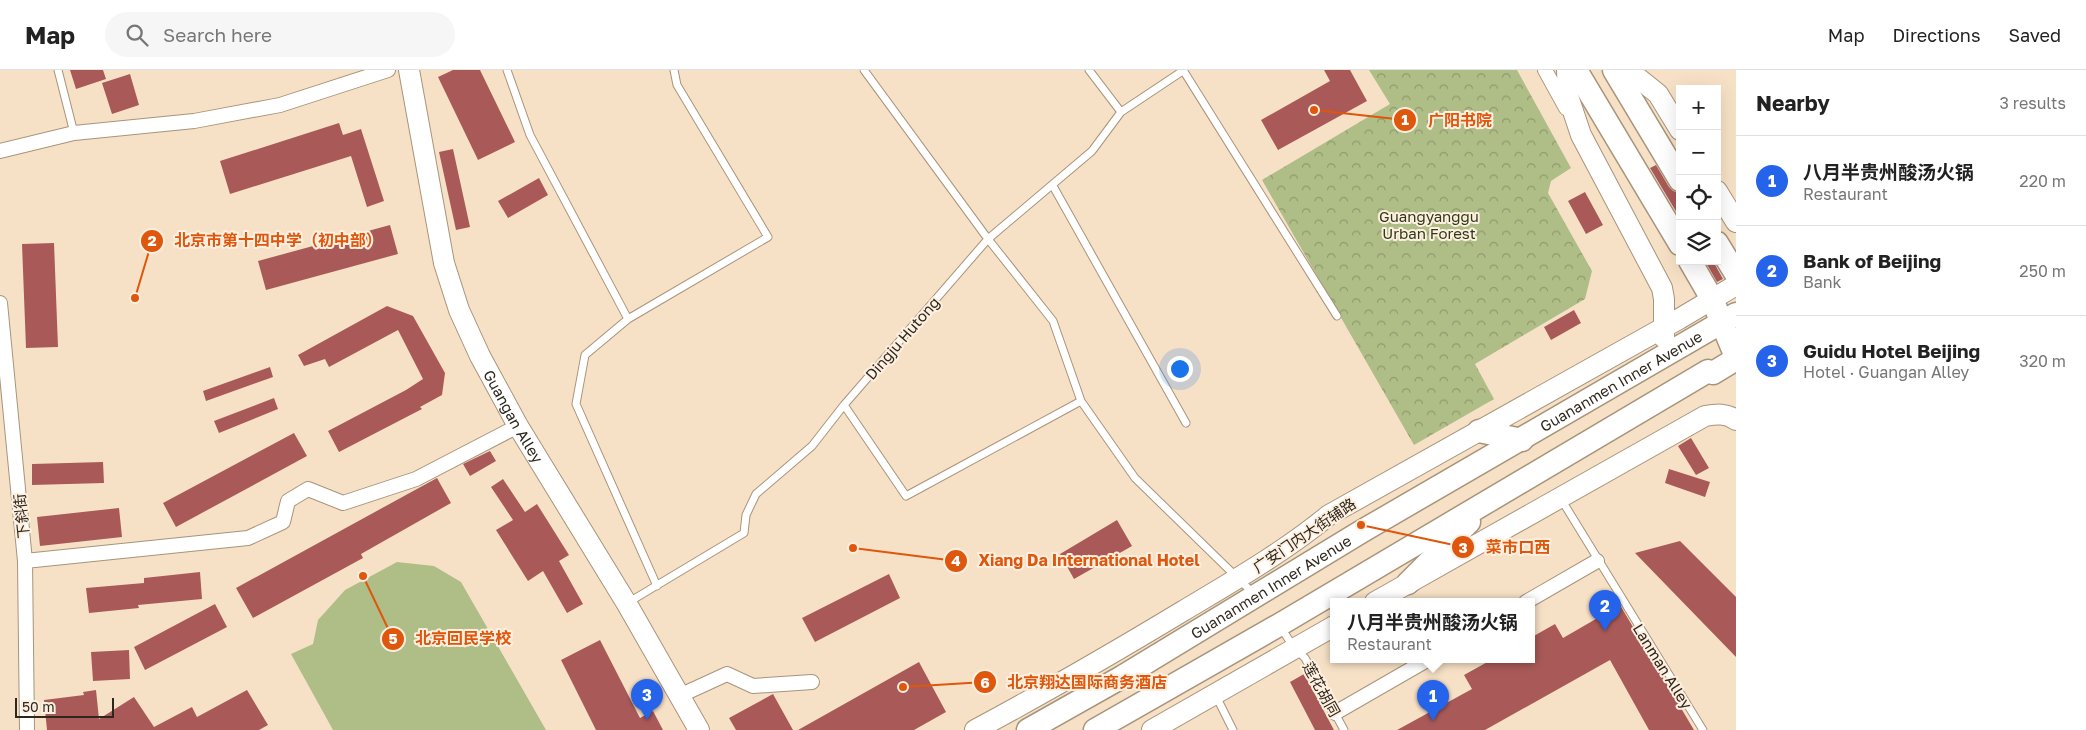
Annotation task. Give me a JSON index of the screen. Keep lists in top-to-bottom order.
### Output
{
  "streets": {
    "main road": ["Guananmen Inner Avenue"],
    "street": ["Guangan Alley", "下斜街", "广安门内大街辅路"],
    "lane": ["Dingju Hutong", "Lanman Alley", "莲花胡同"]
  },
  "crossings": [
    ["Dingju Hutong", "Guangan Alley"]
  ],
  "parks": ["Guangyanggu Urban Forest"],
  "places": [
    "广阳书院",
    "北京市第十四中学（初中部）",
    "菜市口西",
    "Xiang Da International Hotel",
    "北京回民学校",
    "北京翔达国际商务酒店"
  ],
  "scale_bar": "50 m",
  "page": {
    "header": "Map",
    "search": "Search here",
    "nav": ["Map", "Directions", "Saved"],
    "heading": ["Nearby", "3 results"],
    "map_buttons": ["+", "−"],
    "list": [
      {
        "mark": "1",
        "name": "八月半贵州酸汤火锅",
        "note": "Restaurant",
        "value": "220 m"
      },
      {
        "mark": "2",
        "name": "Bank of Beijing",
        "note": "Bank",
        "value": "250 m"
      },
      {
        "mark": "3",
        "name": "Guidu Hotel Beijing",
        "note": "Hotel · Guangan Alley",
        "value": "320 m"
      }
    ],
    "pins": ["2", "3", "1"],
    "popup": ["八月半贵州酸汤火锅", "Restaurant"],
    "scale": "50 m"
  }
}
